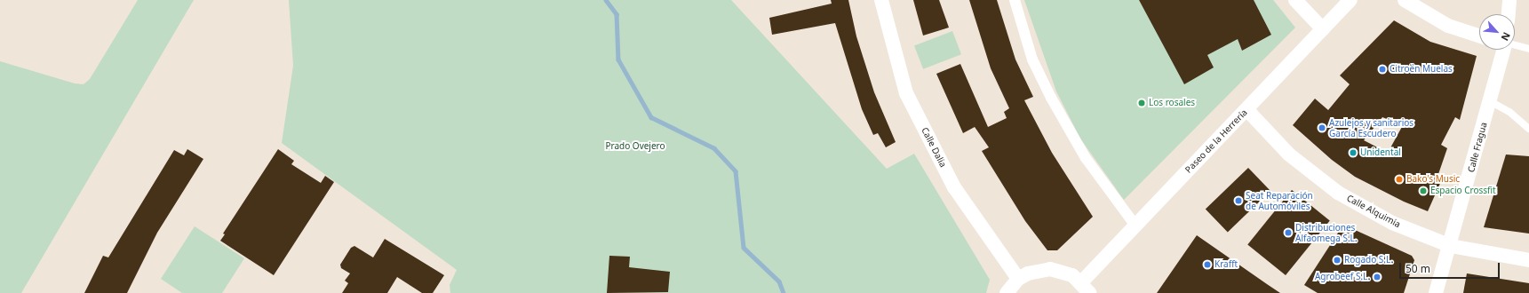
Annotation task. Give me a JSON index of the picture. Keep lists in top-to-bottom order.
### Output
{
  "streets": {
    "street": [
      "Paseo de la Herrería",
      "Calle Dalia",
      "Calle Fragua",
      "Calle Alquimia"
    ]
  },
  "crossings": [
    ["Paseo de la Herrería", "Calle Alquimia"],
    ["Calle Fragua", "Calle Alquimia"]
  ],
  "parks": ["Prado Ovejero"],
  "places": [
    "Citroën Muelas",
    "Los rosales",
    "Azulejos y sanitarios García Escudero",
    "Unidental",
    "Bako's Music",
    "Espacio Crossfit",
    "Seat Reparación de Automóviles",
    "Distribuciones Alfaomega S.L.",
    "Rogado S.L.",
    "Krafft",
    "Agrobeef S.L."
  ],
  "scale_bar": "50 m",
  "north": "bottom right"
}
